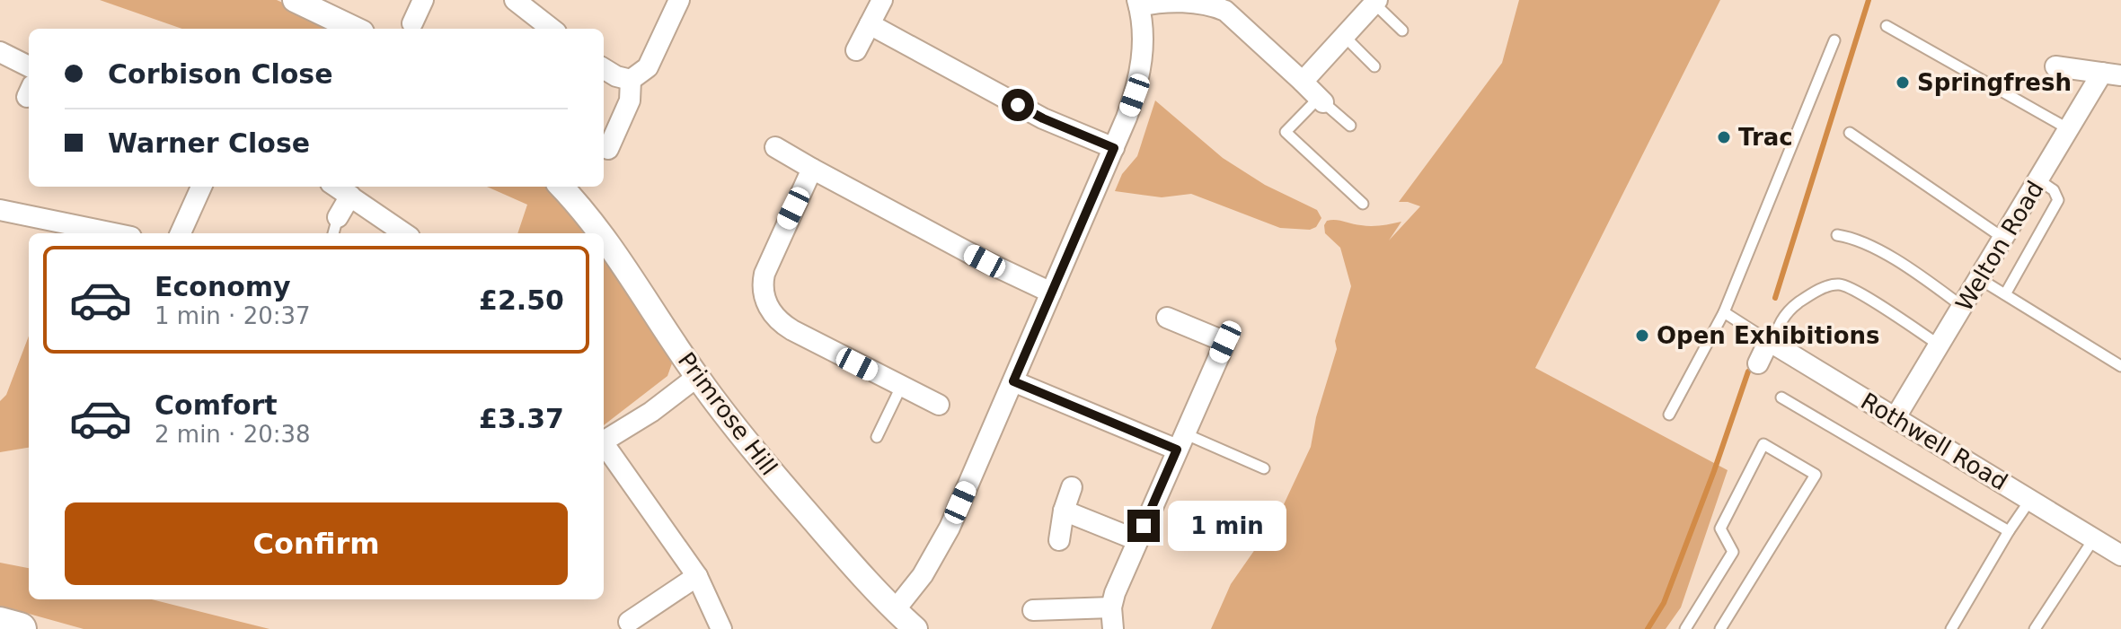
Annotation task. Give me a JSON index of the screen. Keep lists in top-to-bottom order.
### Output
{
  "streets": {
    "street": ["Welton Road", "Primrose Hill", "Rothwell Road"]
  },
  "crossings": [
    ["Welton Road", "Rothwell Road"]
  ],
  "places": ["Springfresh", "Trac", "Open Exhibitions"],
  "page": {
    "banner": ["Corbison Close", "Warner Close"],
    "list": [
      {
        "name": "Economy",
        "note": "1 min · 20:37",
        "value": "£2.50"
      },
      {
        "name": "Comfort",
        "note": "2 min · 20:38",
        "value": "£3.37"
      }
    ],
    "buttons": "Confirm",
    "bubble": "1 min"
  }
}
